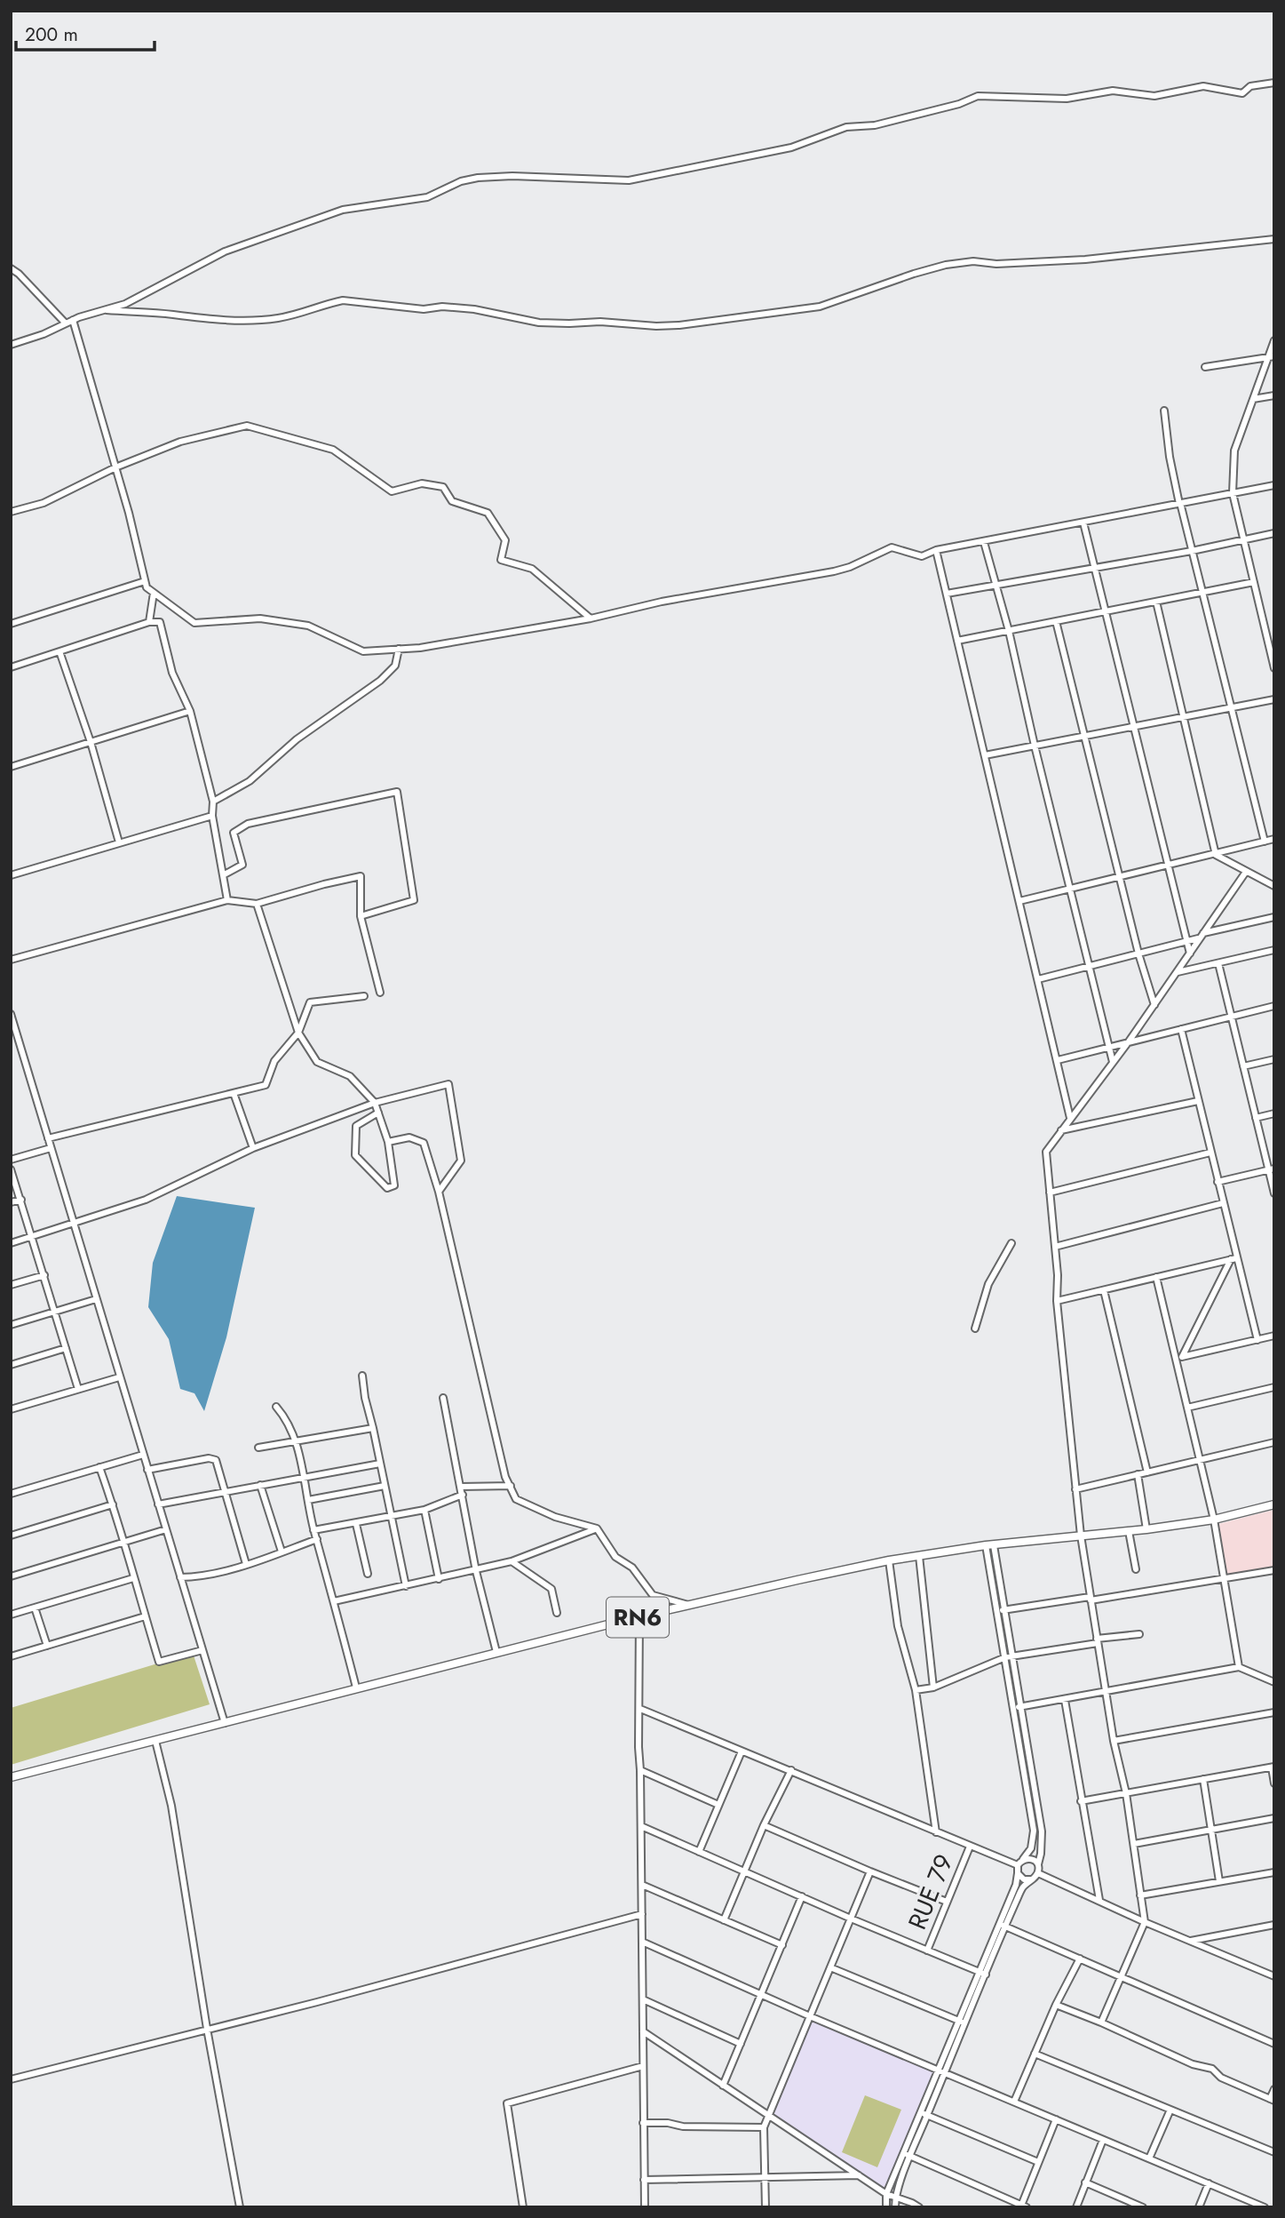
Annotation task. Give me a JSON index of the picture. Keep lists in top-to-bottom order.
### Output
{
  "streets": {
    "main road": ["RN6"],
    "street": ["RUE 79"]
  },
  "scale_bar": "200 m"
}
